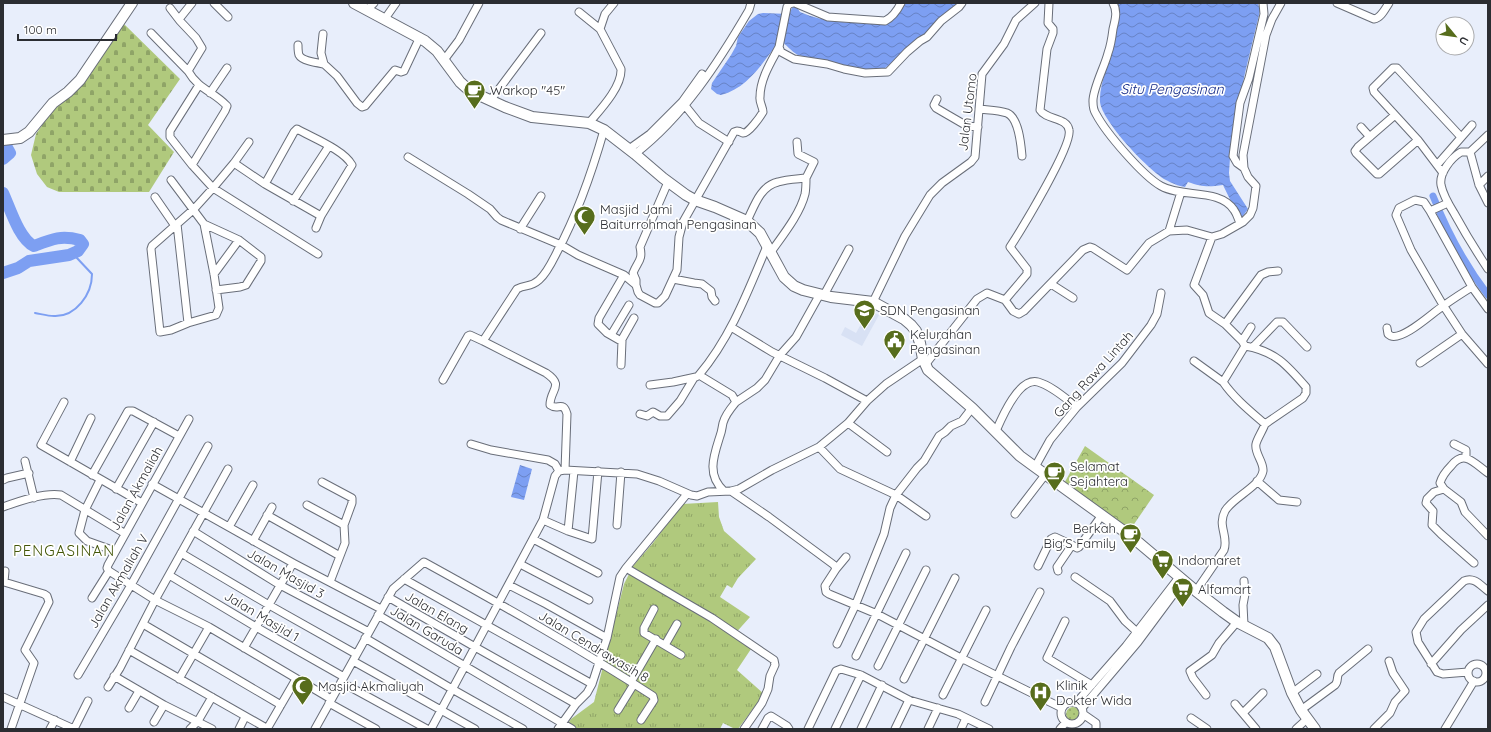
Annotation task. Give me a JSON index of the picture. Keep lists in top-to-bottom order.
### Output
{
  "streets": {
    "street": [
      "Jalan Utomo",
      "Gang Rawa Lintah",
      "Jalan Akmaliah",
      "Jalan Masjid 3",
      "Jalan Akmaliah V",
      "Jalan Elang",
      "Jalan Masjid 1",
      "Jalan Garuda",
      "Jalan Cendrawasih 8"
    ]
  },
  "crossings": [
    ["Jalan Akmaliah", "Jalan Garuda"],
    ["Jalan Akmaliah V", "Jalan Garuda"]
  ],
  "districts": ["PENGASINAN"],
  "water": ["Situ Pengasinan"],
  "places": {
    "cafe": ["Warkop \"45\"", "Selamat Sejahtera", "Berkah Big'S Family"],
    "mosque": ["Masjid Jami Baiturrohmah Pengasinan", "Masjid Akmaliyah"],
    "school or university": ["SDN Pengasinan"],
    "public building": ["Kelurahan Pengasinan"],
    "supermarket": ["Indomaret", "Alfamart"],
    "hospital": ["Klinik Dokter Wida"]
  },
  "scale_bar": "100 m",
  "north": "bottom right"
}
